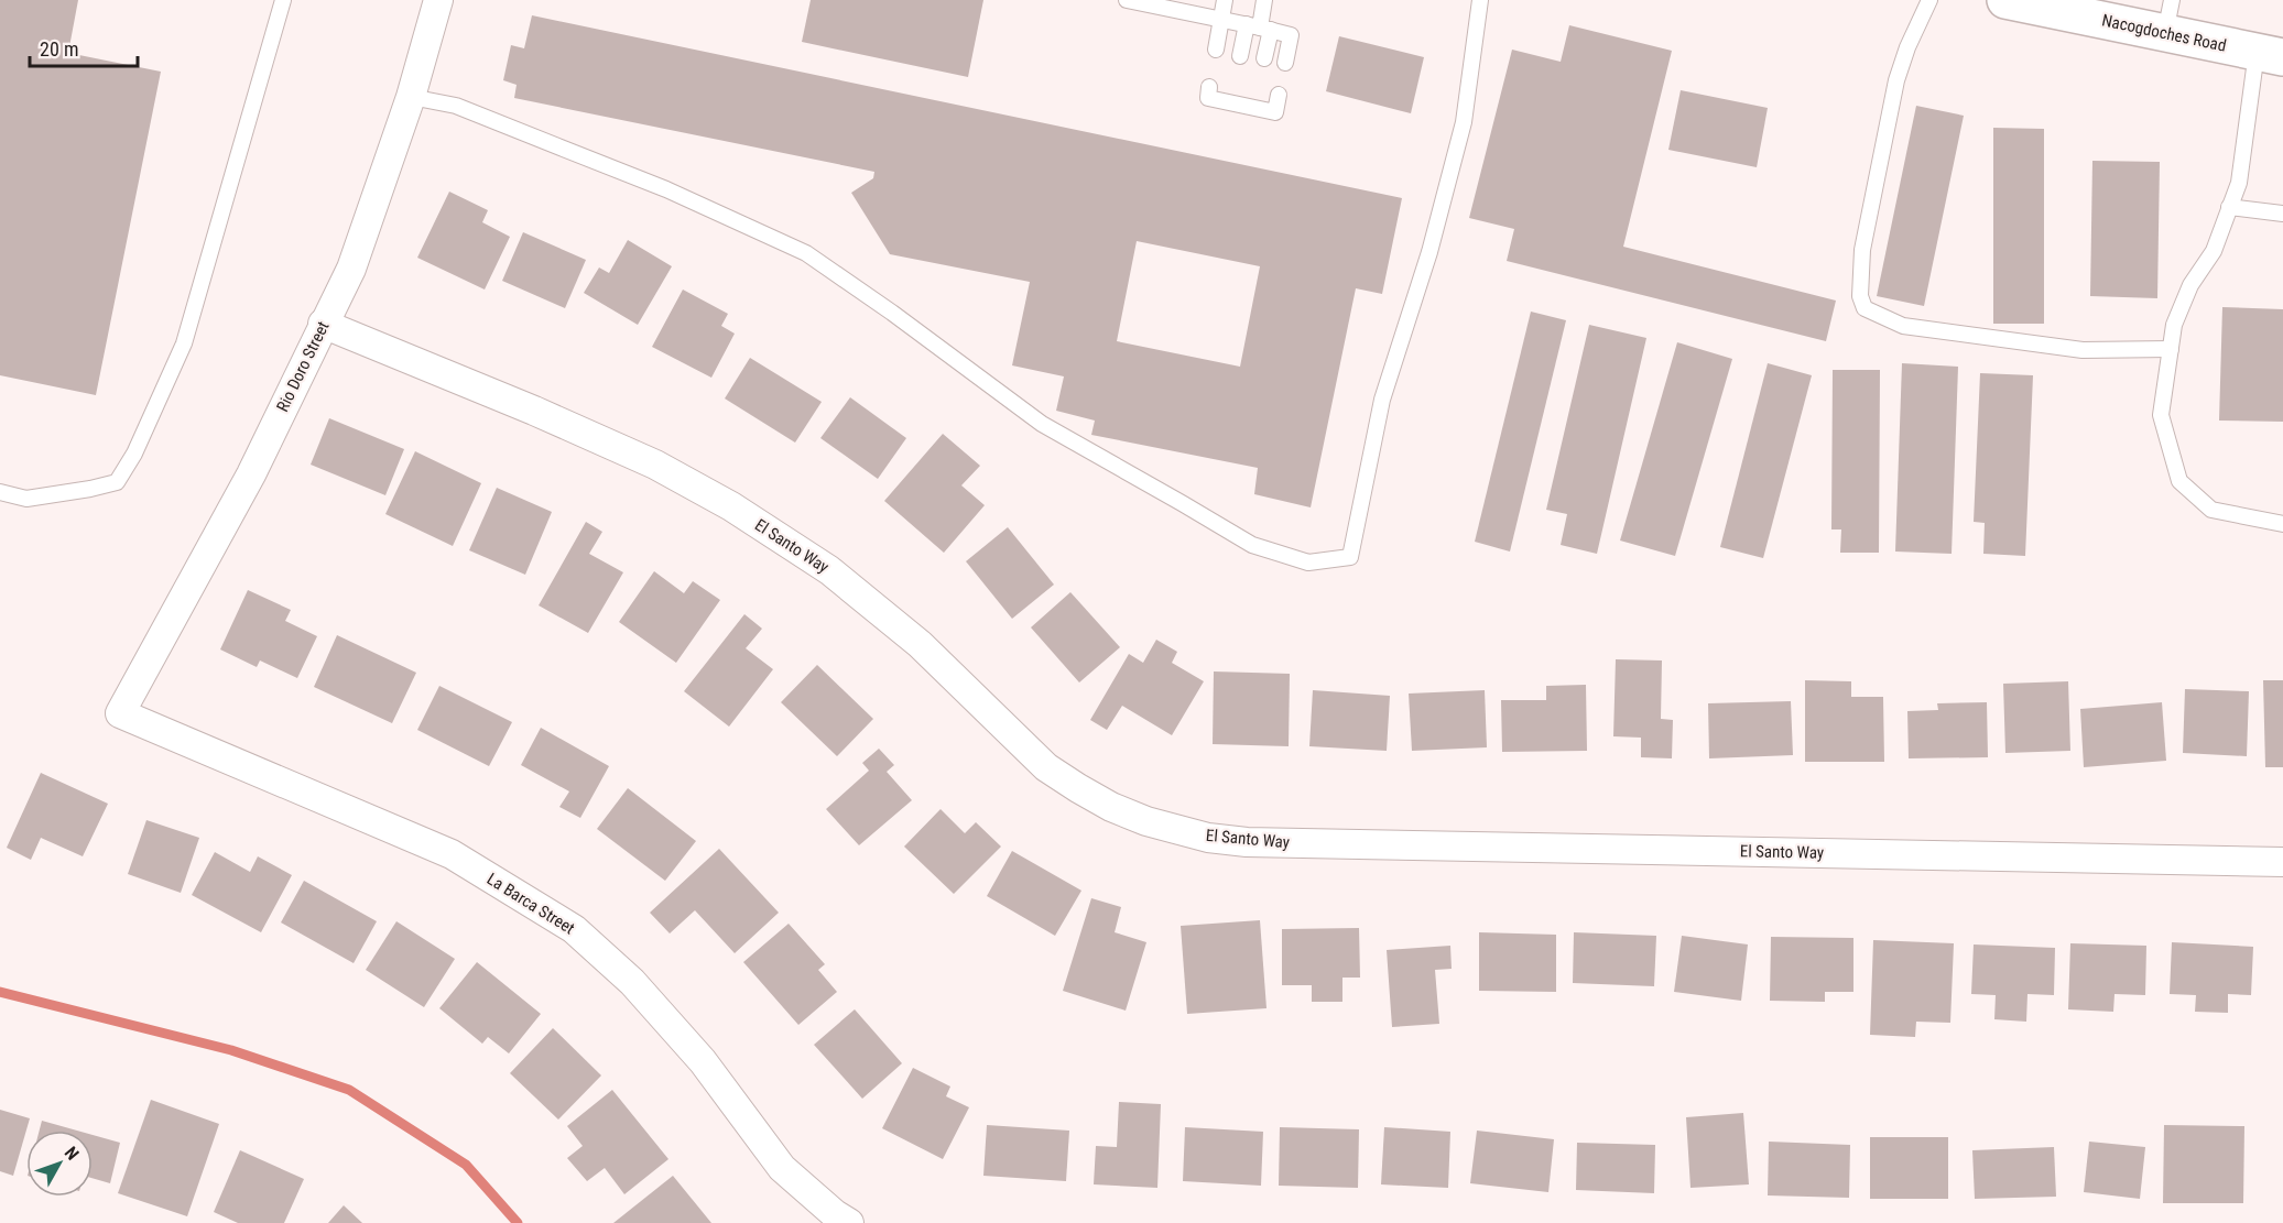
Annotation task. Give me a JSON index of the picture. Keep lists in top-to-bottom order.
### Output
{
  "streets": {
    "main road": ["Nacogdoches Road"],
    "street": ["Rio Doro Street", "El Santo Way", "La Barca Street"]
  },
  "crossings": [
    ["Rio Doro Street", "El Santo Way"],
    ["Rio Doro Street", "La Barca Street"]
  ],
  "scale_bar": "20 m",
  "north": "top right"
}
